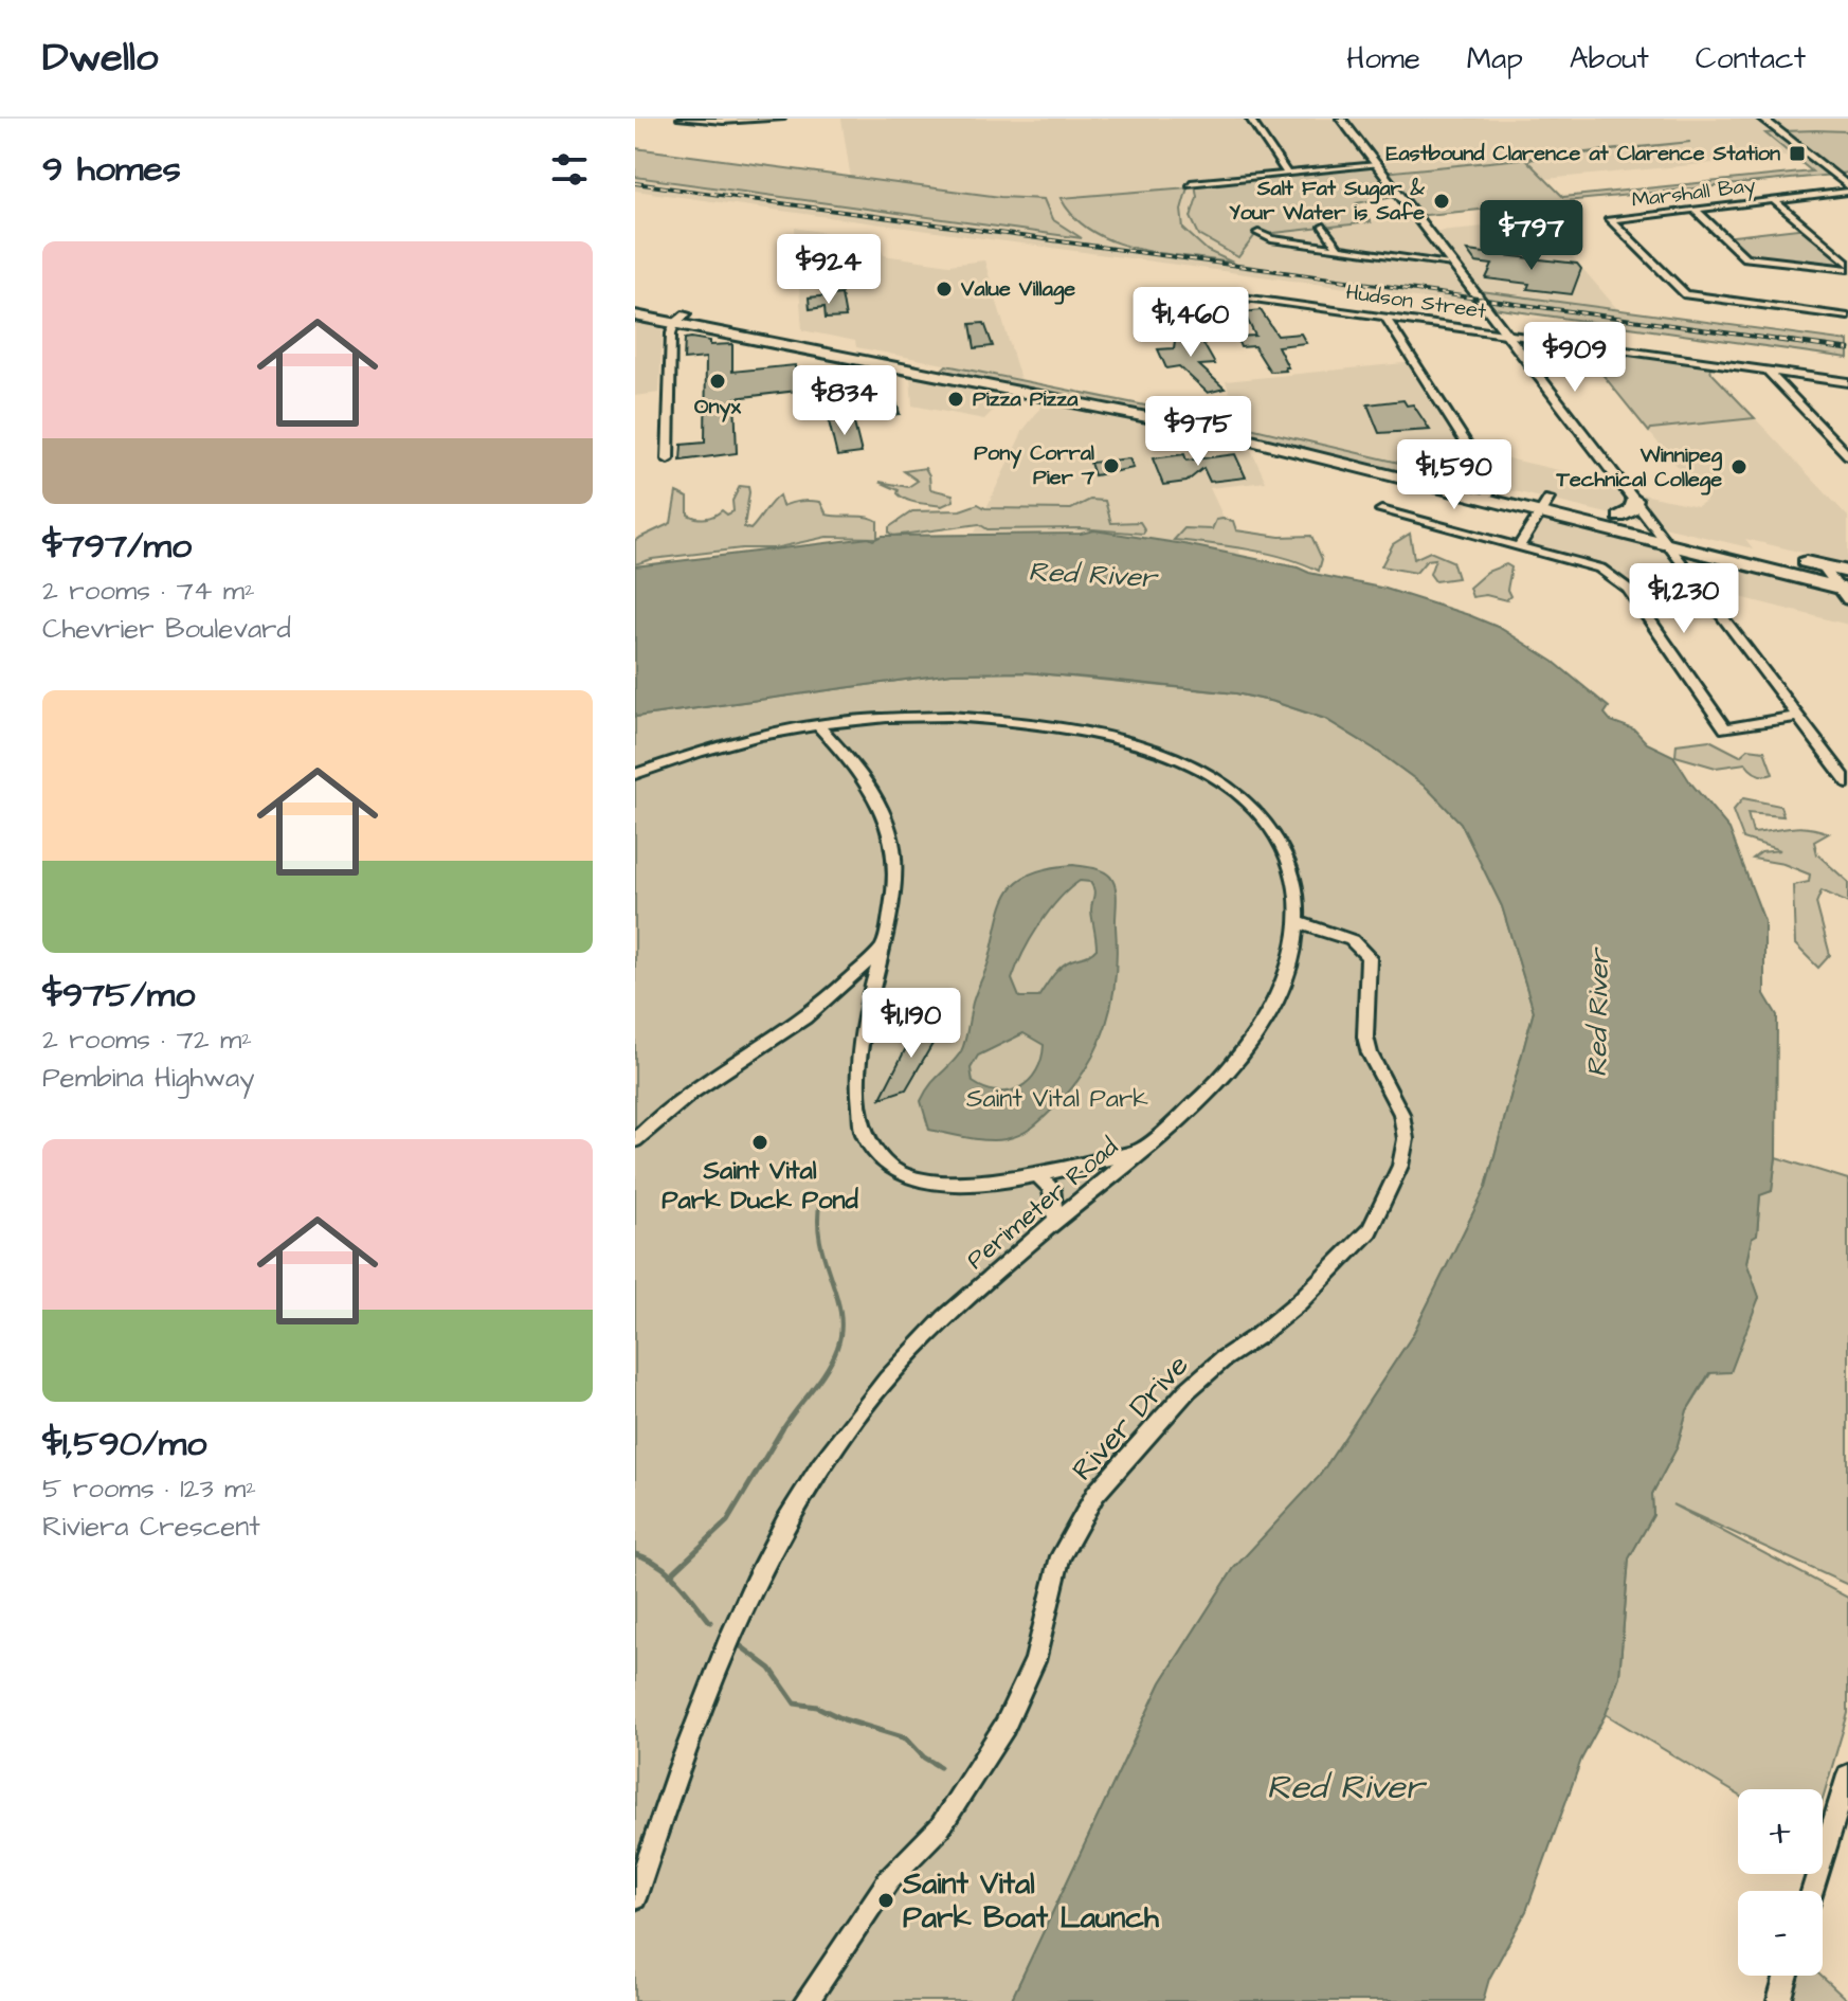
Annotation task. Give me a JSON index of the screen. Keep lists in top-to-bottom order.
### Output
{
  "streets": {
    "street": [
      "Marshall Bay",
      "Hudson Street",
      "Perimeter Road",
      "River Drive"
    ]
  },
  "crossings": [
    ["Perimeter Road", "River Drive"]
  ],
  "water": ["Red River"],
  "parks": ["Saint Vital Park"],
  "places": {
    "transit": ["Eastbound Clarence at Clarence Station"],
    "other": [
      "Salt Fat Sugar & Your Water is Safe",
      "Value Village",
      "Onyx",
      "Pizza Pizza",
      "Pony Corral Pier 7",
      "Winnipeg Technical College",
      "Saint Vital Park Duck Pond",
      "Saint Vital Park Boat Launch"
    ]
  },
  "page": {
    "header": "Dwello",
    "nav": [
      "Home",
      "Map",
      "About",
      "Contact"
    ],
    "heading": "9 homes",
    "price": [
      "$797",
      "$924",
      "$1,460",
      "$909",
      "$834",
      "$975",
      "$1,590",
      "$1,230",
      "$1,190"
    ],
    "list": [
      {
        "name": "$797/mo",
        "note": "2 rooms · 74 m² · Chevrier Boulevard"
      },
      {
        "name": "$975/mo",
        "note": "2 rooms · 72 m² · Pembina Highway"
      },
      {
        "name": "$1,590/mo",
        "note": "5 rooms · 123 m² · Riviera Crescent"
      }
    ],
    "map_buttons": ["+", "−"]
  }
}
